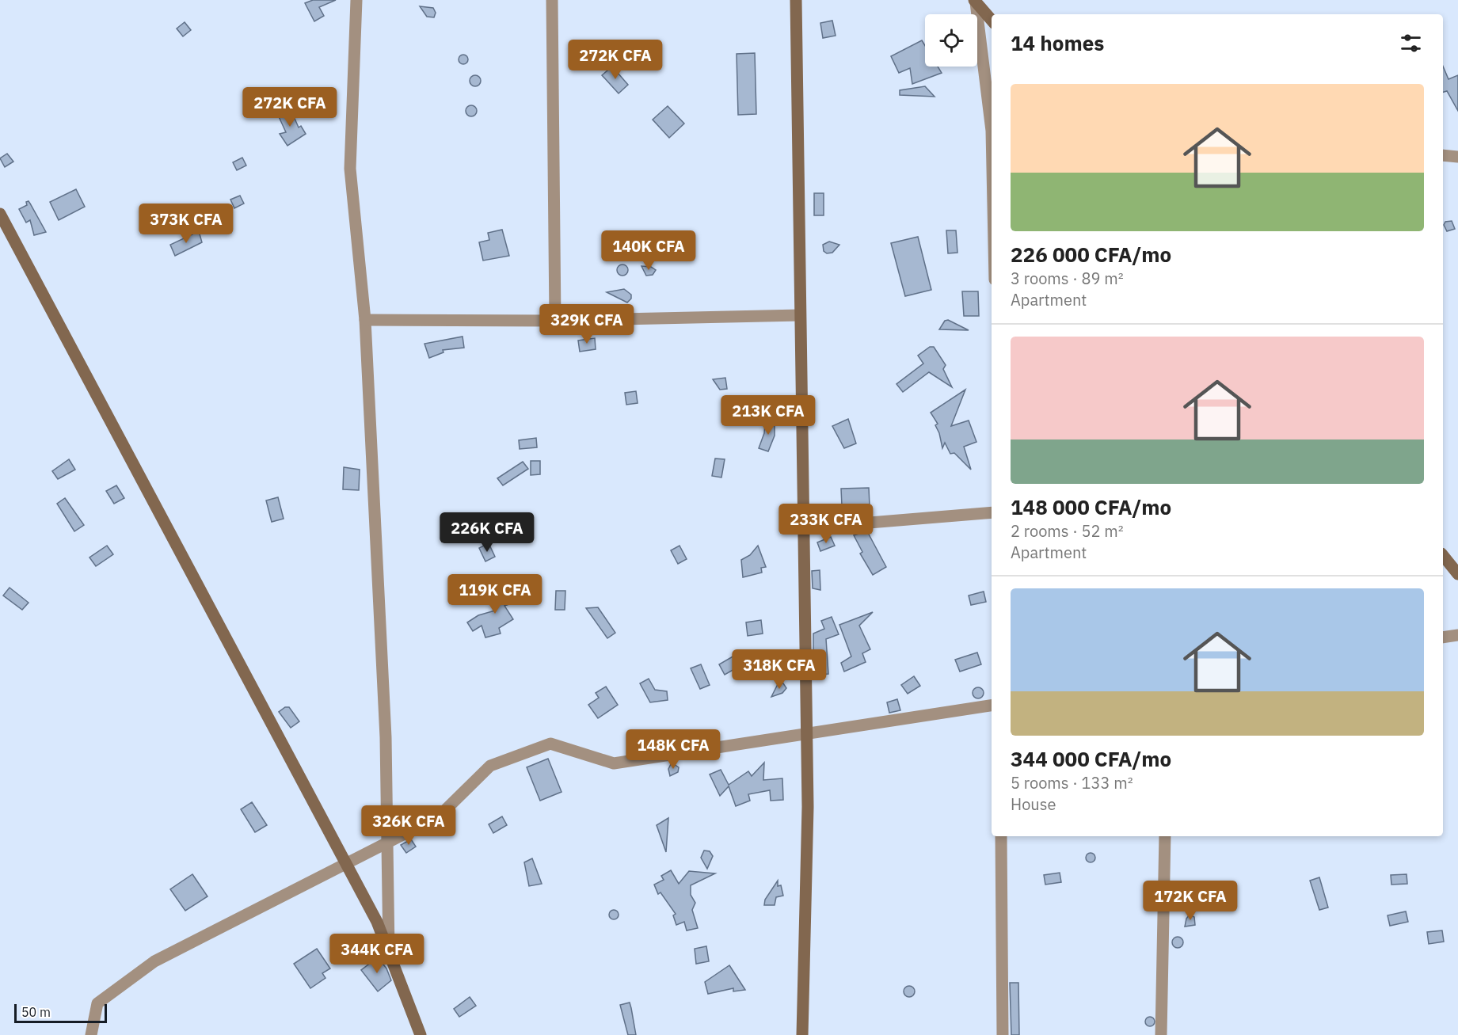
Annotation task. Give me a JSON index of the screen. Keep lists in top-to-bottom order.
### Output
{
  "scale_bar": "50 m",
  "page": {
    "heading": "14 homes",
    "price": [
      "272K CFA",
      "272K CFA",
      "373K CFA",
      "140K CFA",
      "329K CFA",
      "213K CFA",
      "233K CFA",
      "226K CFA",
      "119K CFA",
      "318K CFA",
      "148K CFA",
      "326K CFA",
      "172K CFA",
      "344K CFA"
    ],
    "list": [
      {
        "name": "226 000 CFA/mo",
        "note": "3 rooms · 89 m² · Apartment"
      },
      {
        "name": "148 000 CFA/mo",
        "note": "2 rooms · 52 m² · Apartment"
      },
      {
        "name": "344 000 CFA/mo",
        "note": "5 rooms · 133 m² · House"
      }
    ],
    "scale": "50 m"
  }
}
